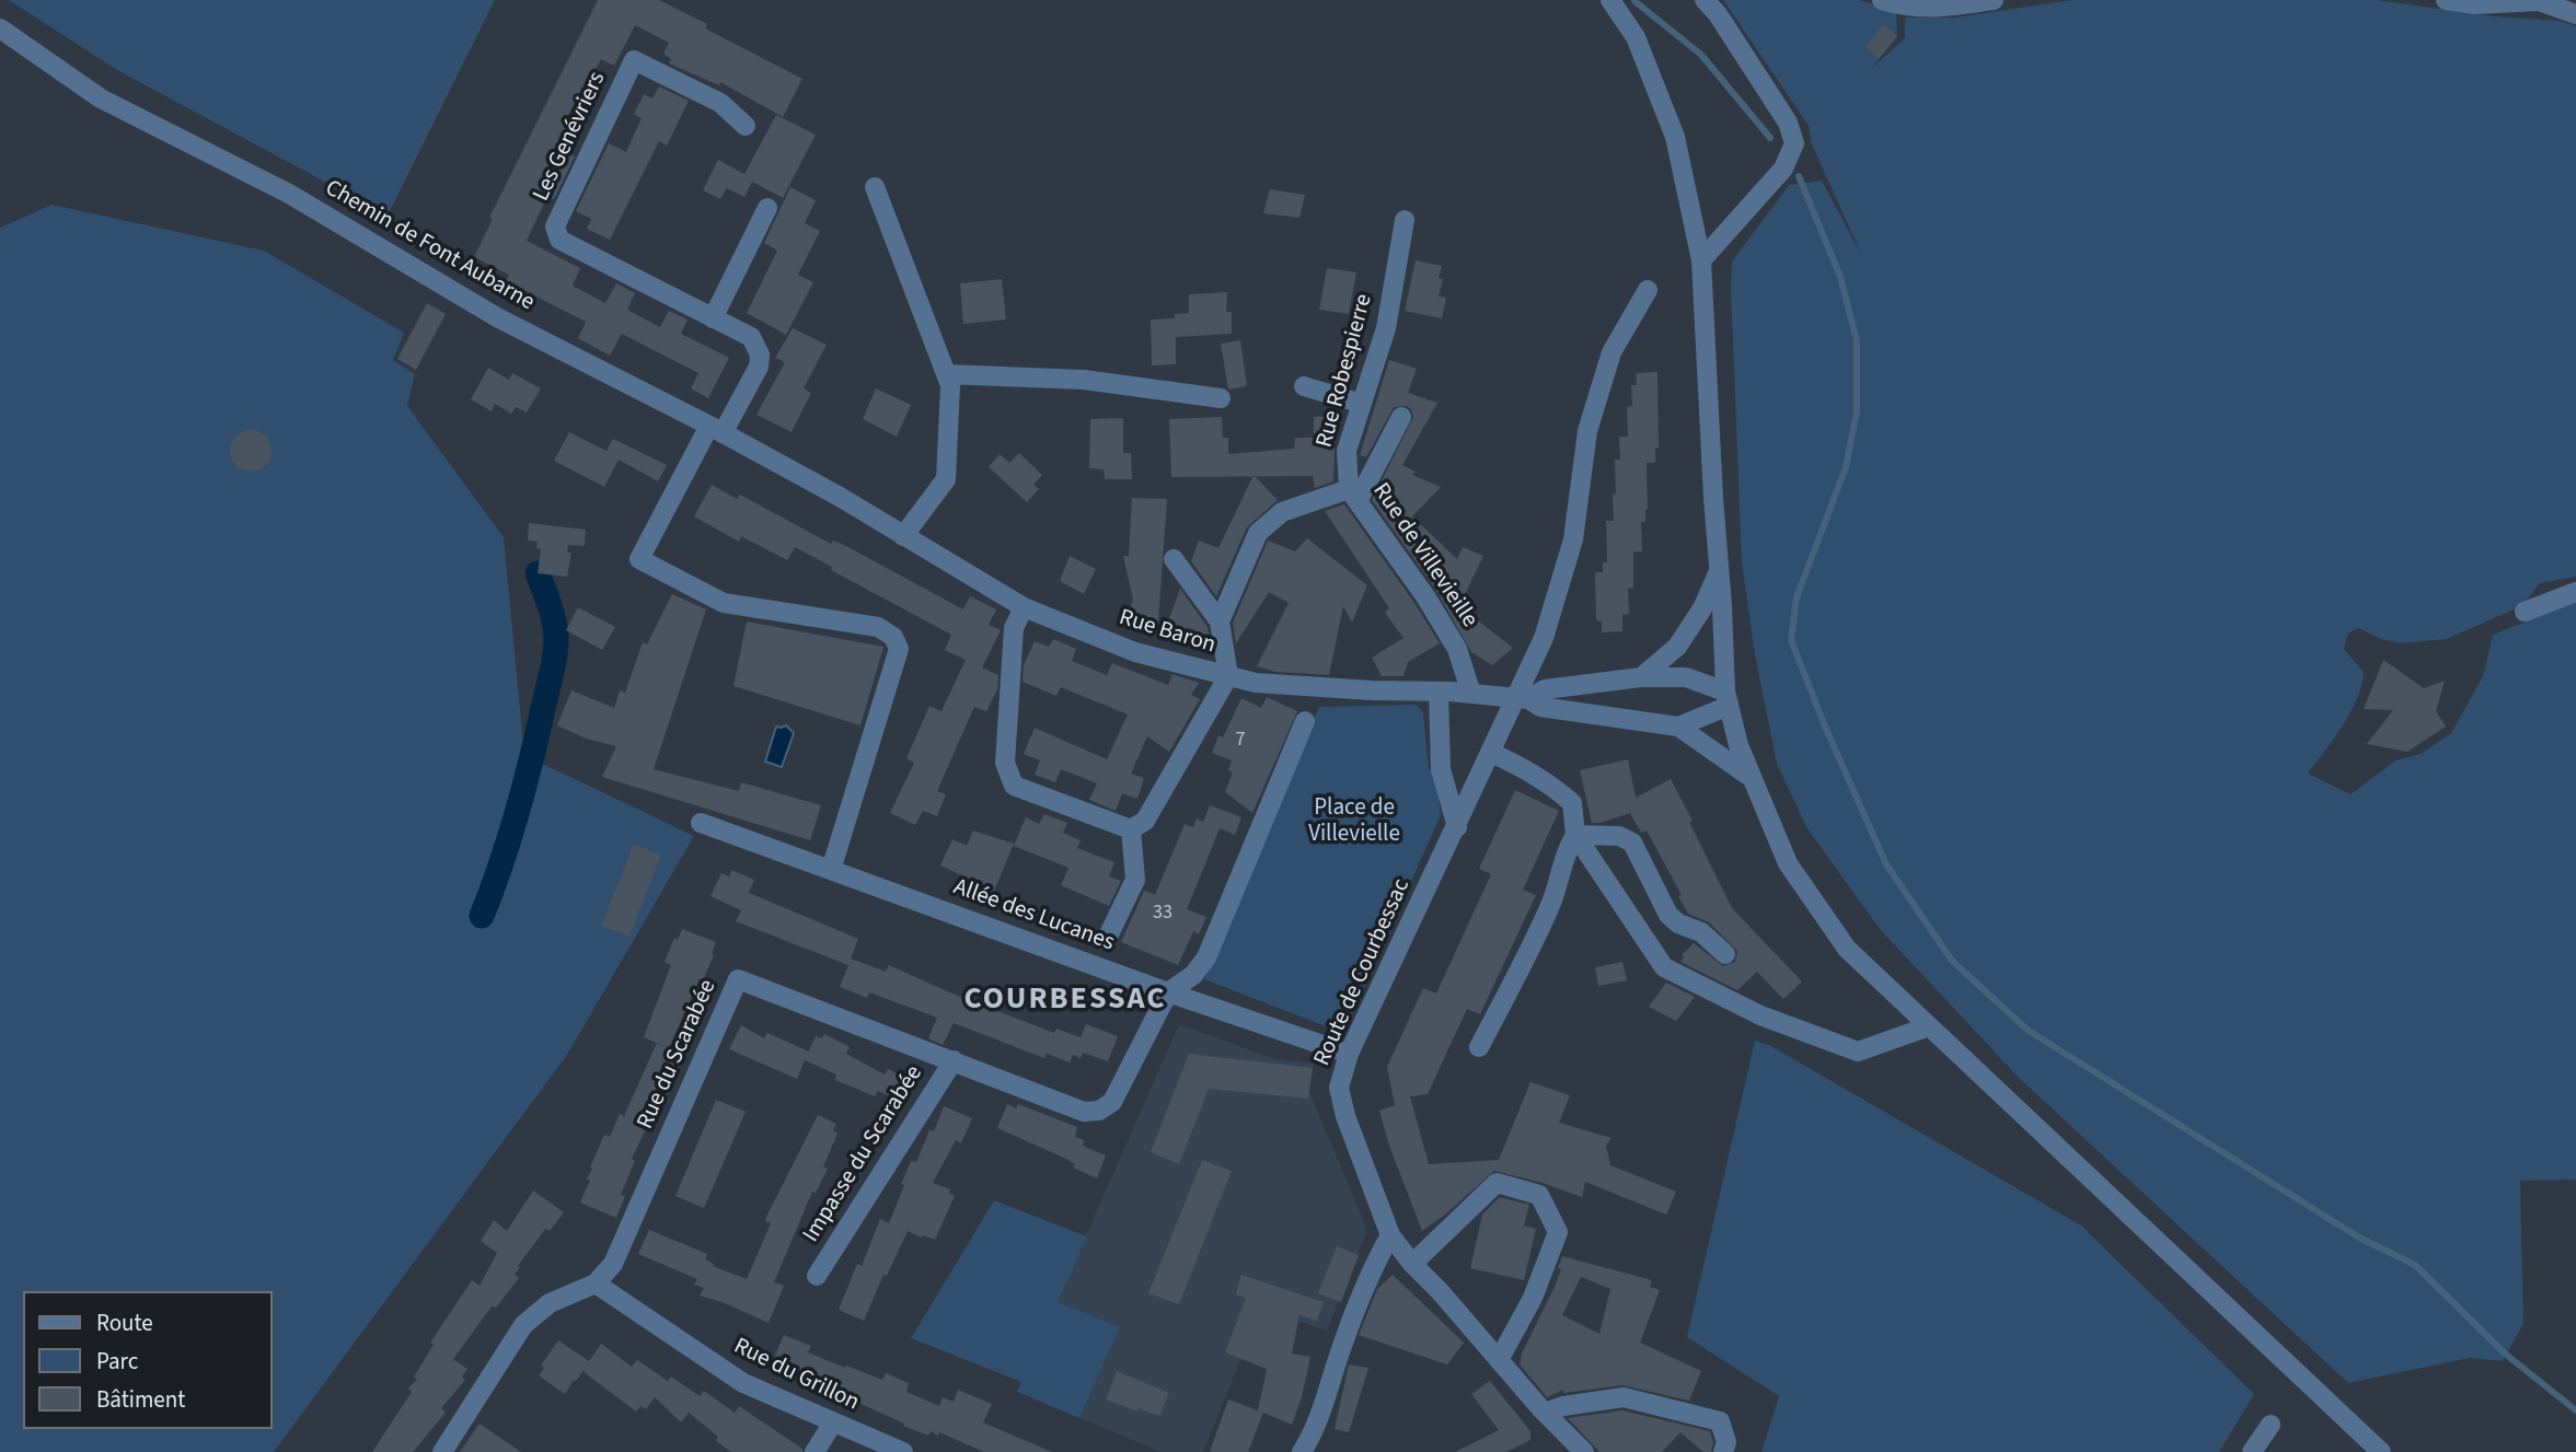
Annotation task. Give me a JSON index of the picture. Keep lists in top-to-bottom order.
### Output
{
  "streets": {
    "street": [
      "Les Genévriers",
      "Chemin de Font Aubarne",
      "Rue Robespierre",
      "Rue de Villevieille",
      "Rue Baron",
      "Allée des Lucanes",
      "Route de Courbessac",
      "Rue du Scarabée",
      "Impasse du Scarabée",
      "Rue du Grillon"
    ]
  },
  "crossings": [
    ["Les Genévriers", "Chemin de Font Aubarne"],
    ["Chemin de Font Aubarne", "Rue Baron"],
    ["Rue Robespierre", "Rue de Villevieille"],
    ["Rue de Villevieille", "Rue Baron"],
    ["Rue Baron", "Route de Courbessac"],
    ["Allée des Lucanes", "Route de Courbessac"],
    ["Allée des Lucanes", "Rue du Scarabée"],
    ["Rue du Scarabée", "Impasse du Scarabée"],
    ["Rue du Scarabée", "Rue du Grillon"]
  ],
  "districts": ["COURBESSAC"],
  "parks": ["Place de Villevielle"],
  "house_numbers": ["7", "33"],
  "legend": ["Route", "Parc", "Bâtiment"]
}
